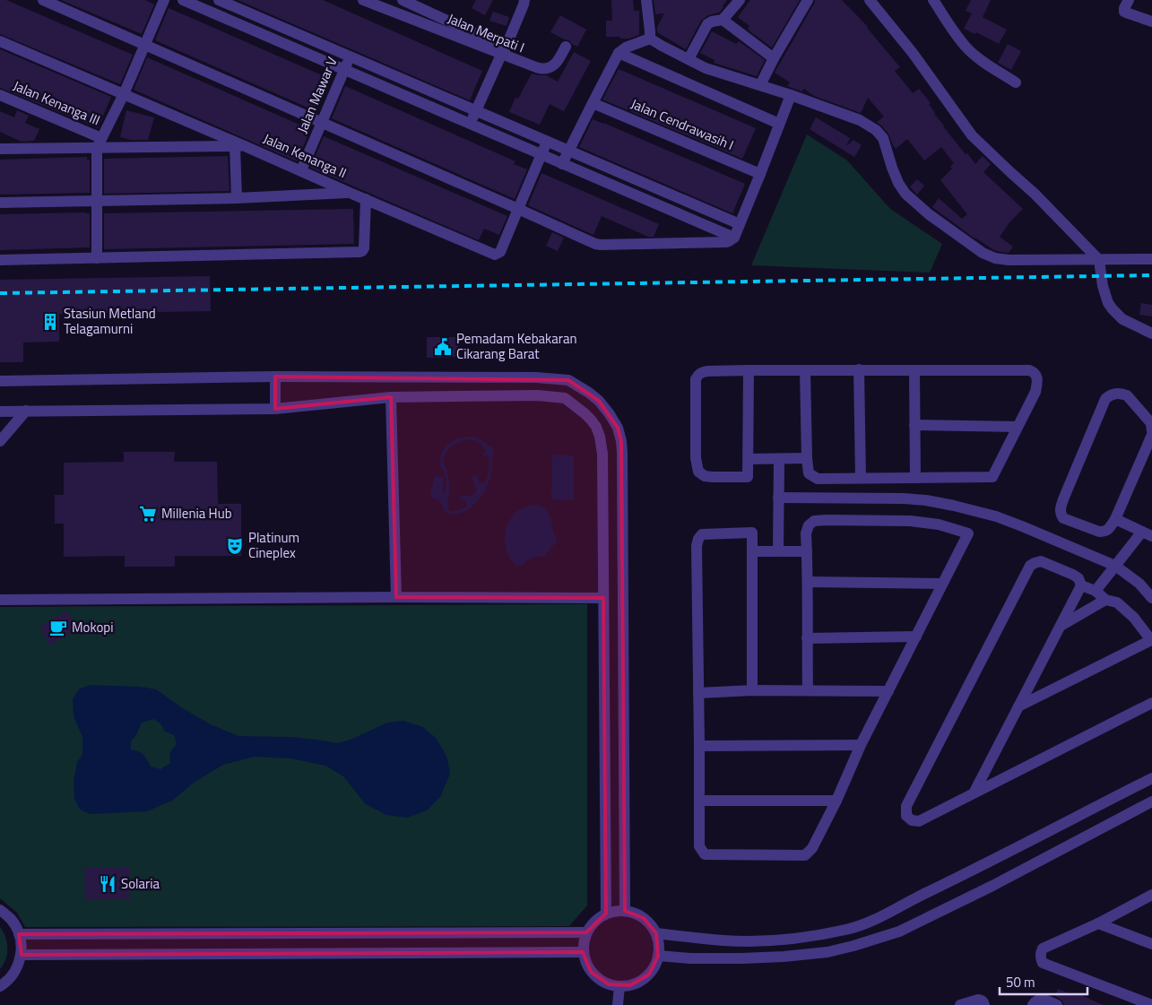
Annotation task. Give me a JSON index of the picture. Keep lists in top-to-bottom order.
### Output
{
  "streets": {
    "street": [
      "Jalan Merpati I",
      "Jalan Mawar V",
      "Jalan Kenanga III",
      "Jalan Cendrawasih I",
      "Jalan Kenanga II"
    ]
  },
  "crossings": [
    ["Jalan Mawar V", "Jalan Kenanga II"]
  ],
  "places": {
    "building": ["Stasiun Metland Telagamurni"],
    "public building": ["Pemadam Kebakaran Cikarang Barat"],
    "supermarket": ["Millenia Hub"],
    "theatre": ["Platinum Cineplex"],
    "cafe": ["Mokopi"],
    "restaurant": ["Solaria"]
  },
  "scale_bar": "50 m"
}
